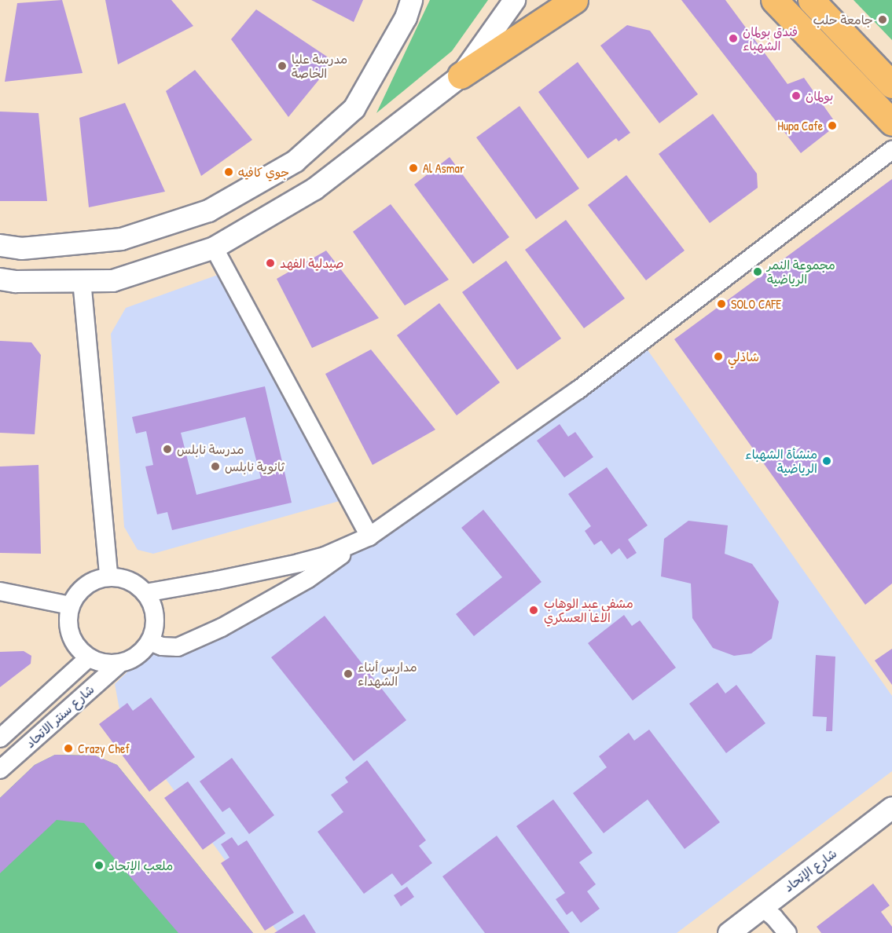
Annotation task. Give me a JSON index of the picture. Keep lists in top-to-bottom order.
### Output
{
  "streets": {
    "street": ["شارع سنتر الاتحاد", "شارع الإتحاد"]
  },
  "places": [
    "جامعة حلب",
    "فندق بولمان الشهباء",
    "مدرسة عليا الخاصة",
    "بولمان",
    "Hupa Cafe",
    "Al Asmar",
    "جوي كافيه",
    "صيدلية الفهد",
    "مجموعة النمر الرياضية",
    "SOLO CAFE",
    "شاذلي",
    "مدرسة نابلس",
    "منشأة الشهباء الرياضية",
    "ثانوية نابلس",
    "مشفى عبد الوهاب الاغا العسكري",
    "مدارس أبناء الشهداء",
    "Crazy Chef",
    "ملعب الإتحاد"
  ]
}
